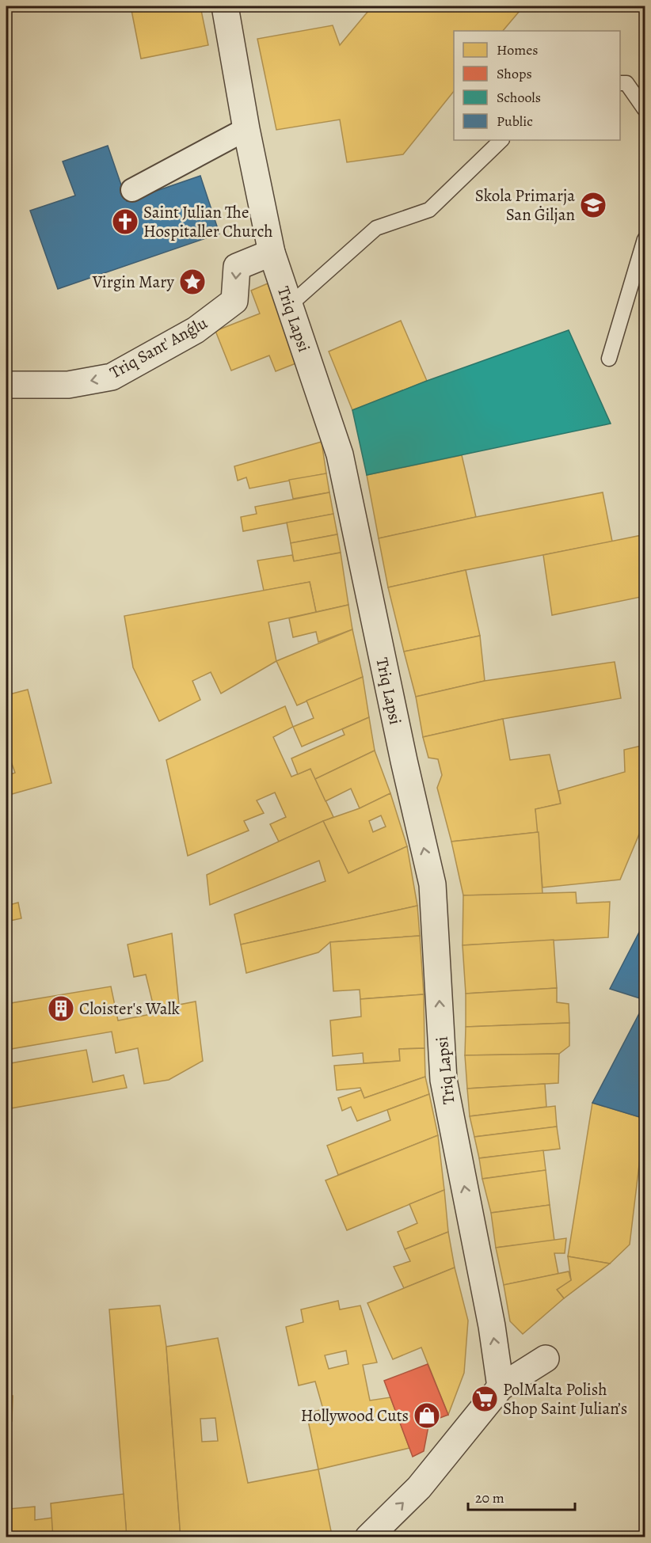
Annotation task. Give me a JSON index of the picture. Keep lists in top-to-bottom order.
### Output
{
  "streets": {
    "street": ["Triq Lapsi", "Triq Sant' Anǵlu"]
  },
  "crossings": [
    ["Triq Lapsi", "Triq Sant' Anǵlu"]
  ],
  "one_way": ["Triq Lapsi"],
  "places": {
    "school or university": ["Skola Primarja San Ġiljan"],
    "church": ["Saint Julian The Hospitaller Church"],
    "place": ["Virgin Mary"],
    "building": ["Cloister's Walk"],
    "supermarket": ["PolMalta Polish Shop Saint Julian’s"],
    "shop": ["Hollywood Cuts"]
  },
  "legend": [
    "Homes",
    "Shops",
    "Schools",
    "Public"
  ],
  "scale_bar": "20 m"
}
